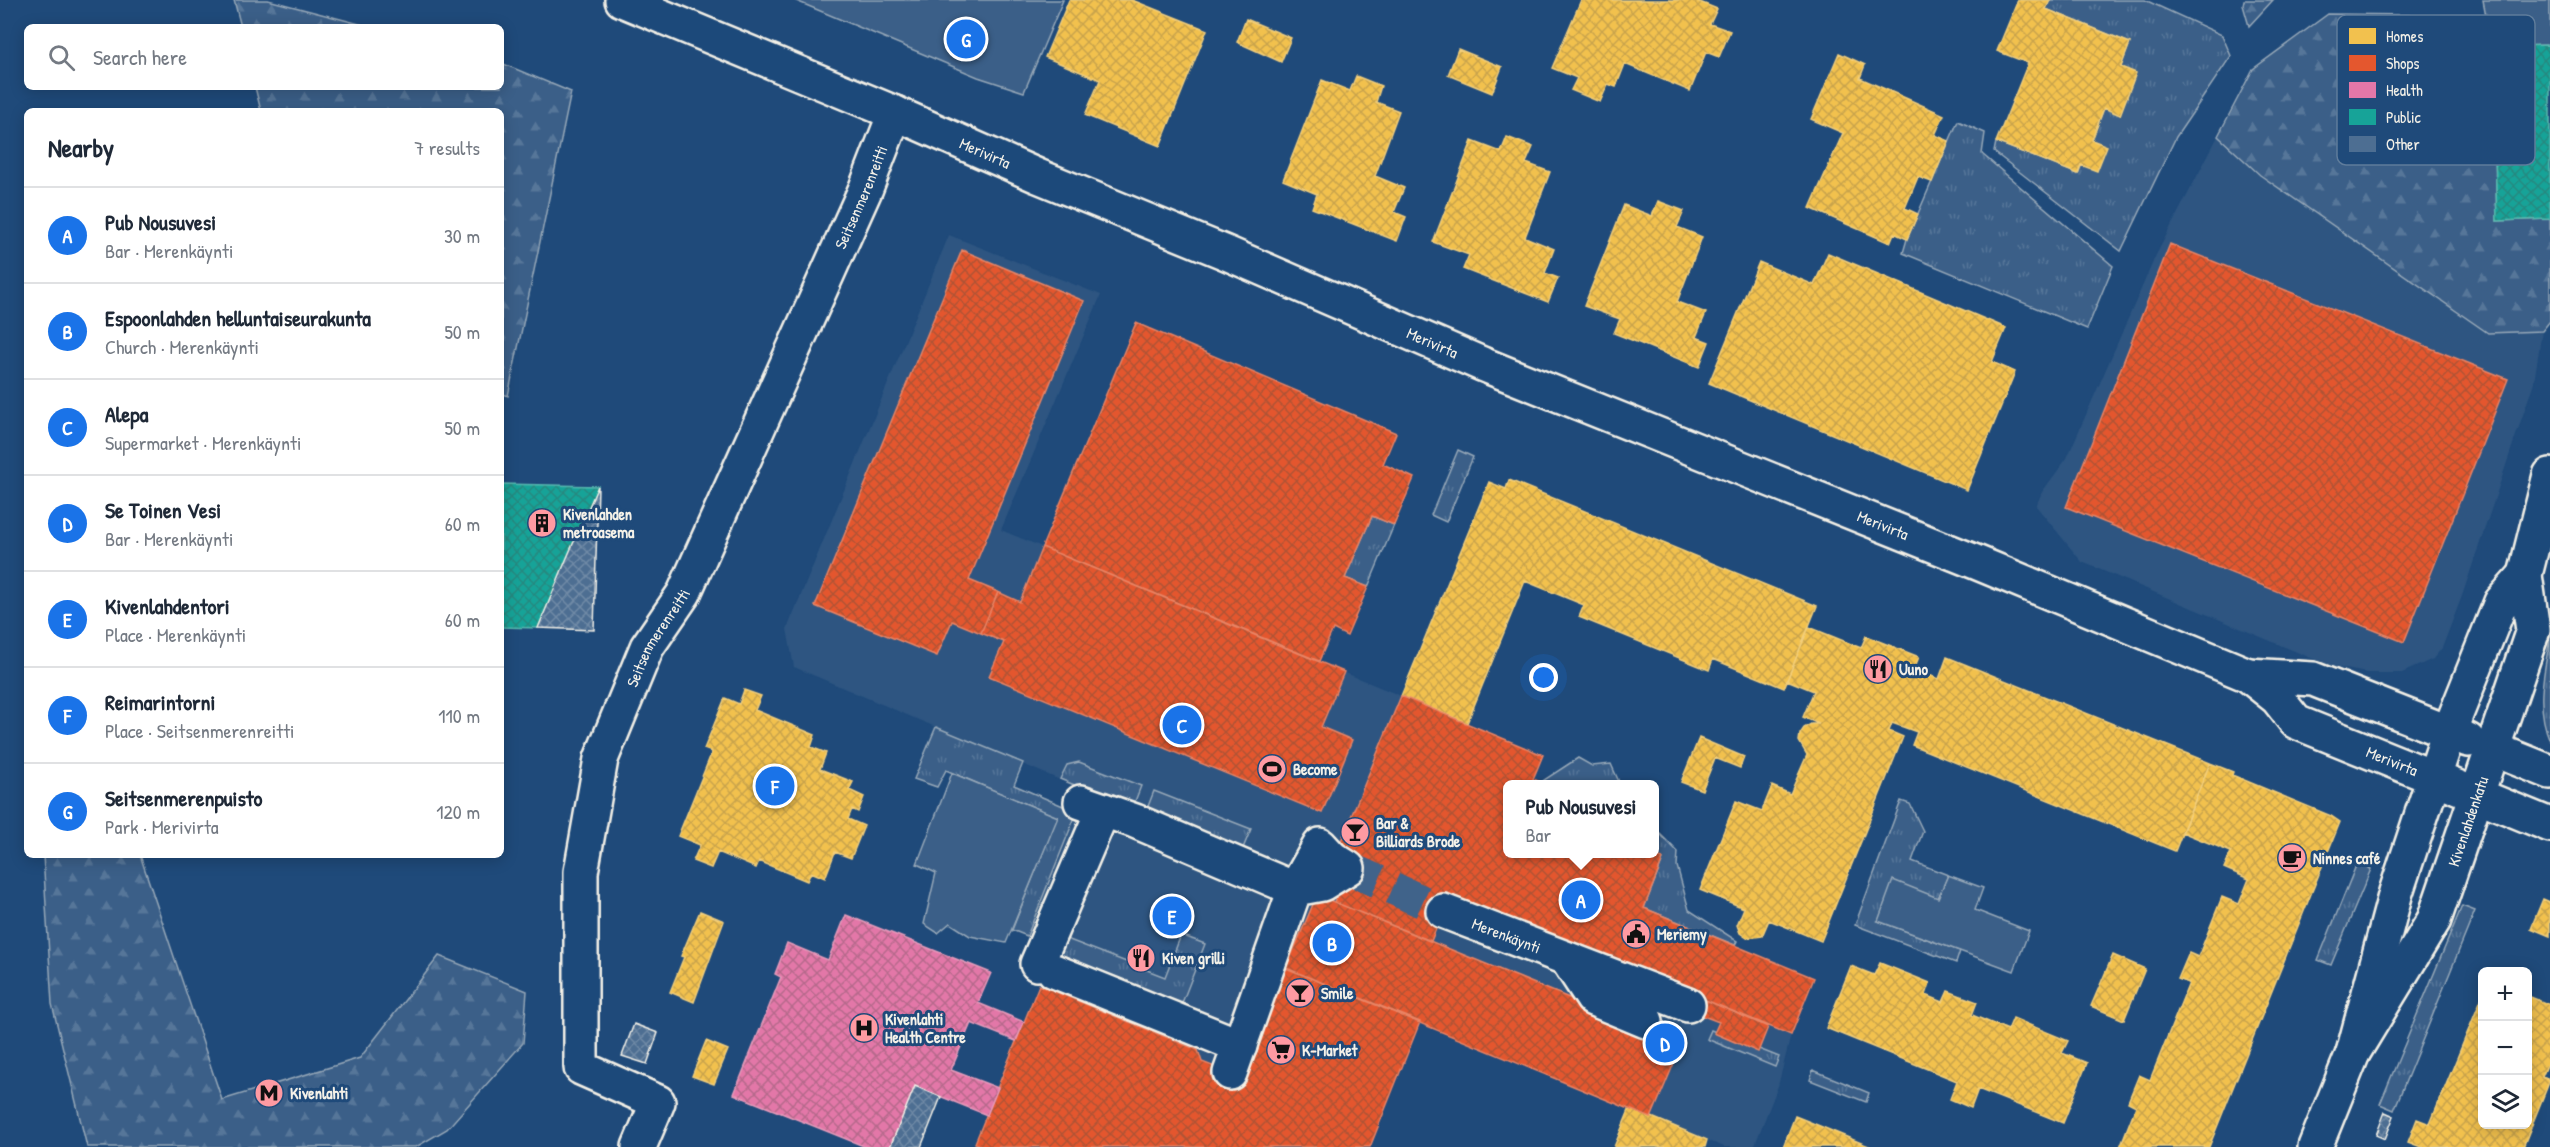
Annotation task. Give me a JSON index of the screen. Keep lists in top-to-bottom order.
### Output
{
  "streets": {
    "street": [
      "Merivirta",
      "Seitsenmerenreitti",
      "Kivenlahdenkatu",
      "Merenkäynti"
    ]
  },
  "crossings": [
    ["Merivirta", "Seitsenmerenreitti"],
    ["Merivirta", "Kivenlahdenkatu"]
  ],
  "places": {
    "building": ["Kivenlahden metroasema"],
    "restaurant": ["Uuno", "Kiven grilli"],
    "sports": ["Become"],
    "bar": ["Bar & Billiards Brode", "Smile"],
    "cafe": ["Ninnes café"],
    "public building": ["Meriemy"],
    "hospital": ["Kivenlahti Health Centre"],
    "supermarket": ["K-Market"],
    "metro station": ["Kivenlahti"]
  },
  "legend": [
    "Homes",
    "Shops",
    "Health",
    "Public",
    "Other"
  ],
  "page": {
    "pins": [
      "G",
      "C",
      "F",
      "A",
      "E",
      "B",
      "D"
    ],
    "search": "Search here",
    "heading": ["Nearby", "7 results"],
    "list": [
      {
        "mark": "A",
        "name": "Pub Nousuvesi",
        "note": "Bar · Merenkäynti",
        "value": "30 m"
      },
      {
        "mark": "B",
        "name": "Espoonlahden helluntaiseurakunta",
        "note": "Church · Merenkäynti",
        "value": "50 m"
      },
      {
        "mark": "C",
        "name": "Alepa",
        "note": "Supermarket · Merenkäynti",
        "value": "50 m"
      },
      {
        "mark": "D",
        "name": "Se Toinen Vesi",
        "note": "Bar · Merenkäynti",
        "value": "60 m"
      },
      {
        "mark": "E",
        "name": "Kivenlahdentori",
        "note": "Place · Merenkäynti",
        "value": "60 m"
      },
      {
        "mark": "F",
        "name": "Reimarintorni",
        "note": "Place · Seitsenmerenreitti",
        "value": "110 m"
      },
      {
        "mark": "G",
        "name": "Seitsenmerenpuisto",
        "note": "Park · Merivirta",
        "value": "120 m"
      }
    ],
    "popup": ["Pub Nousuvesi", "Bar"],
    "map_buttons": ["+", "−"]
  }
}
